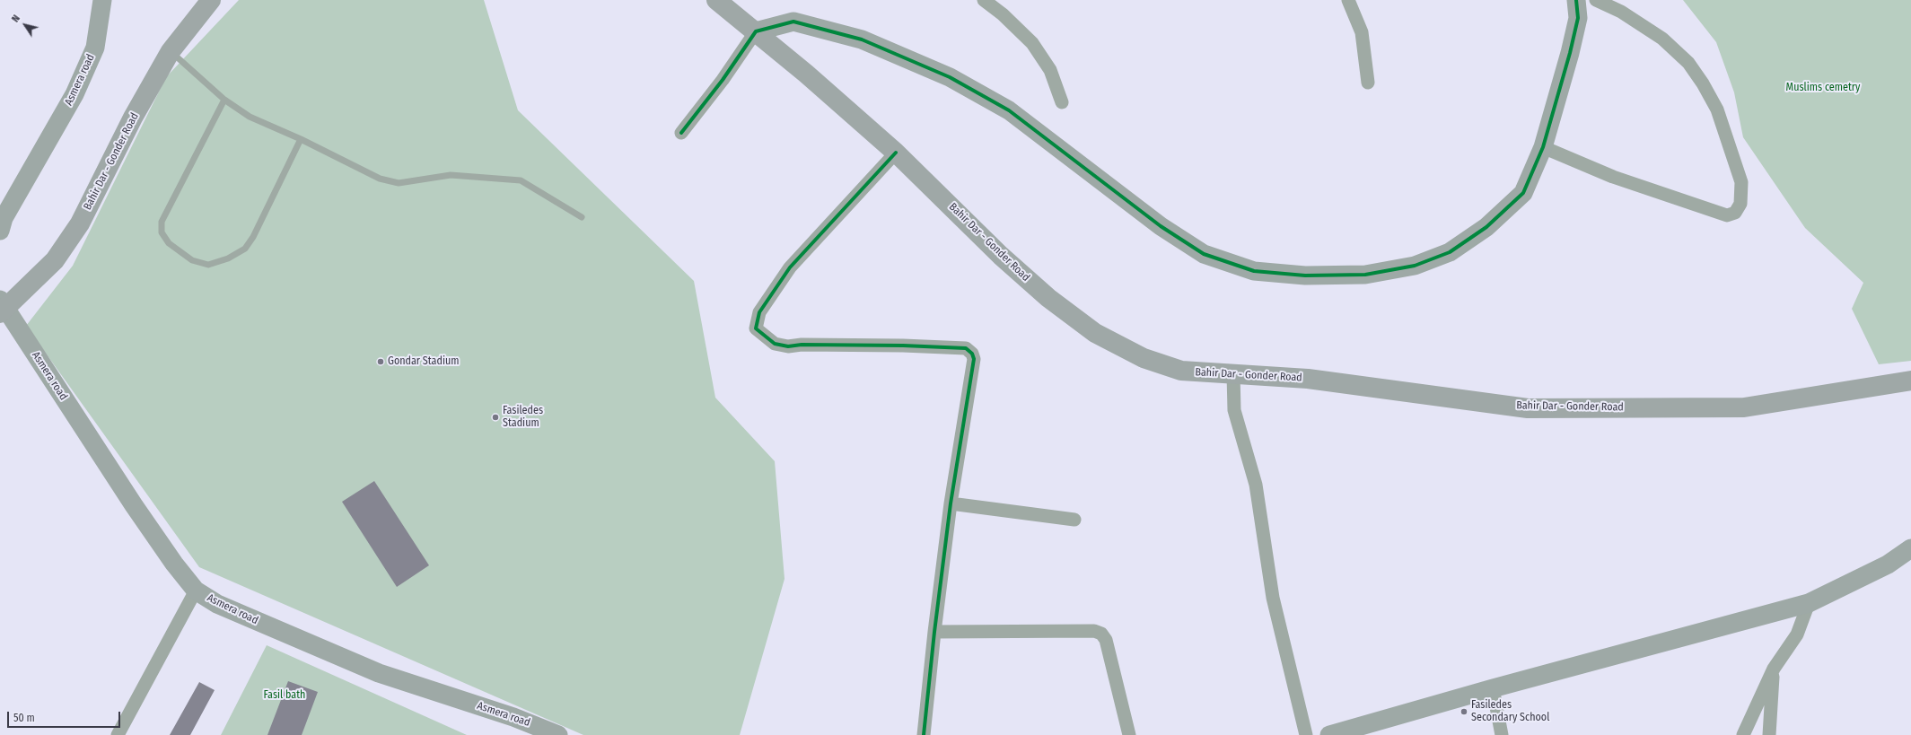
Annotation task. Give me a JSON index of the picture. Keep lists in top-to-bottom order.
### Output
{
  "streets": {
    "highway": ["Bahir Dar - Gonder Road"],
    "street": ["Asmera road"]
  },
  "crossings": [
    ["Asmera road", "Bahir Dar - Gonder Road"]
  ],
  "parks": ["Muslims cemetry", "Fasil bath"],
  "places": ["Gondar Stadium", "Fasiledes Stadium", "Fasiledes Secondary School"],
  "scale_bar": "50 m",
  "north": "top left"
}
